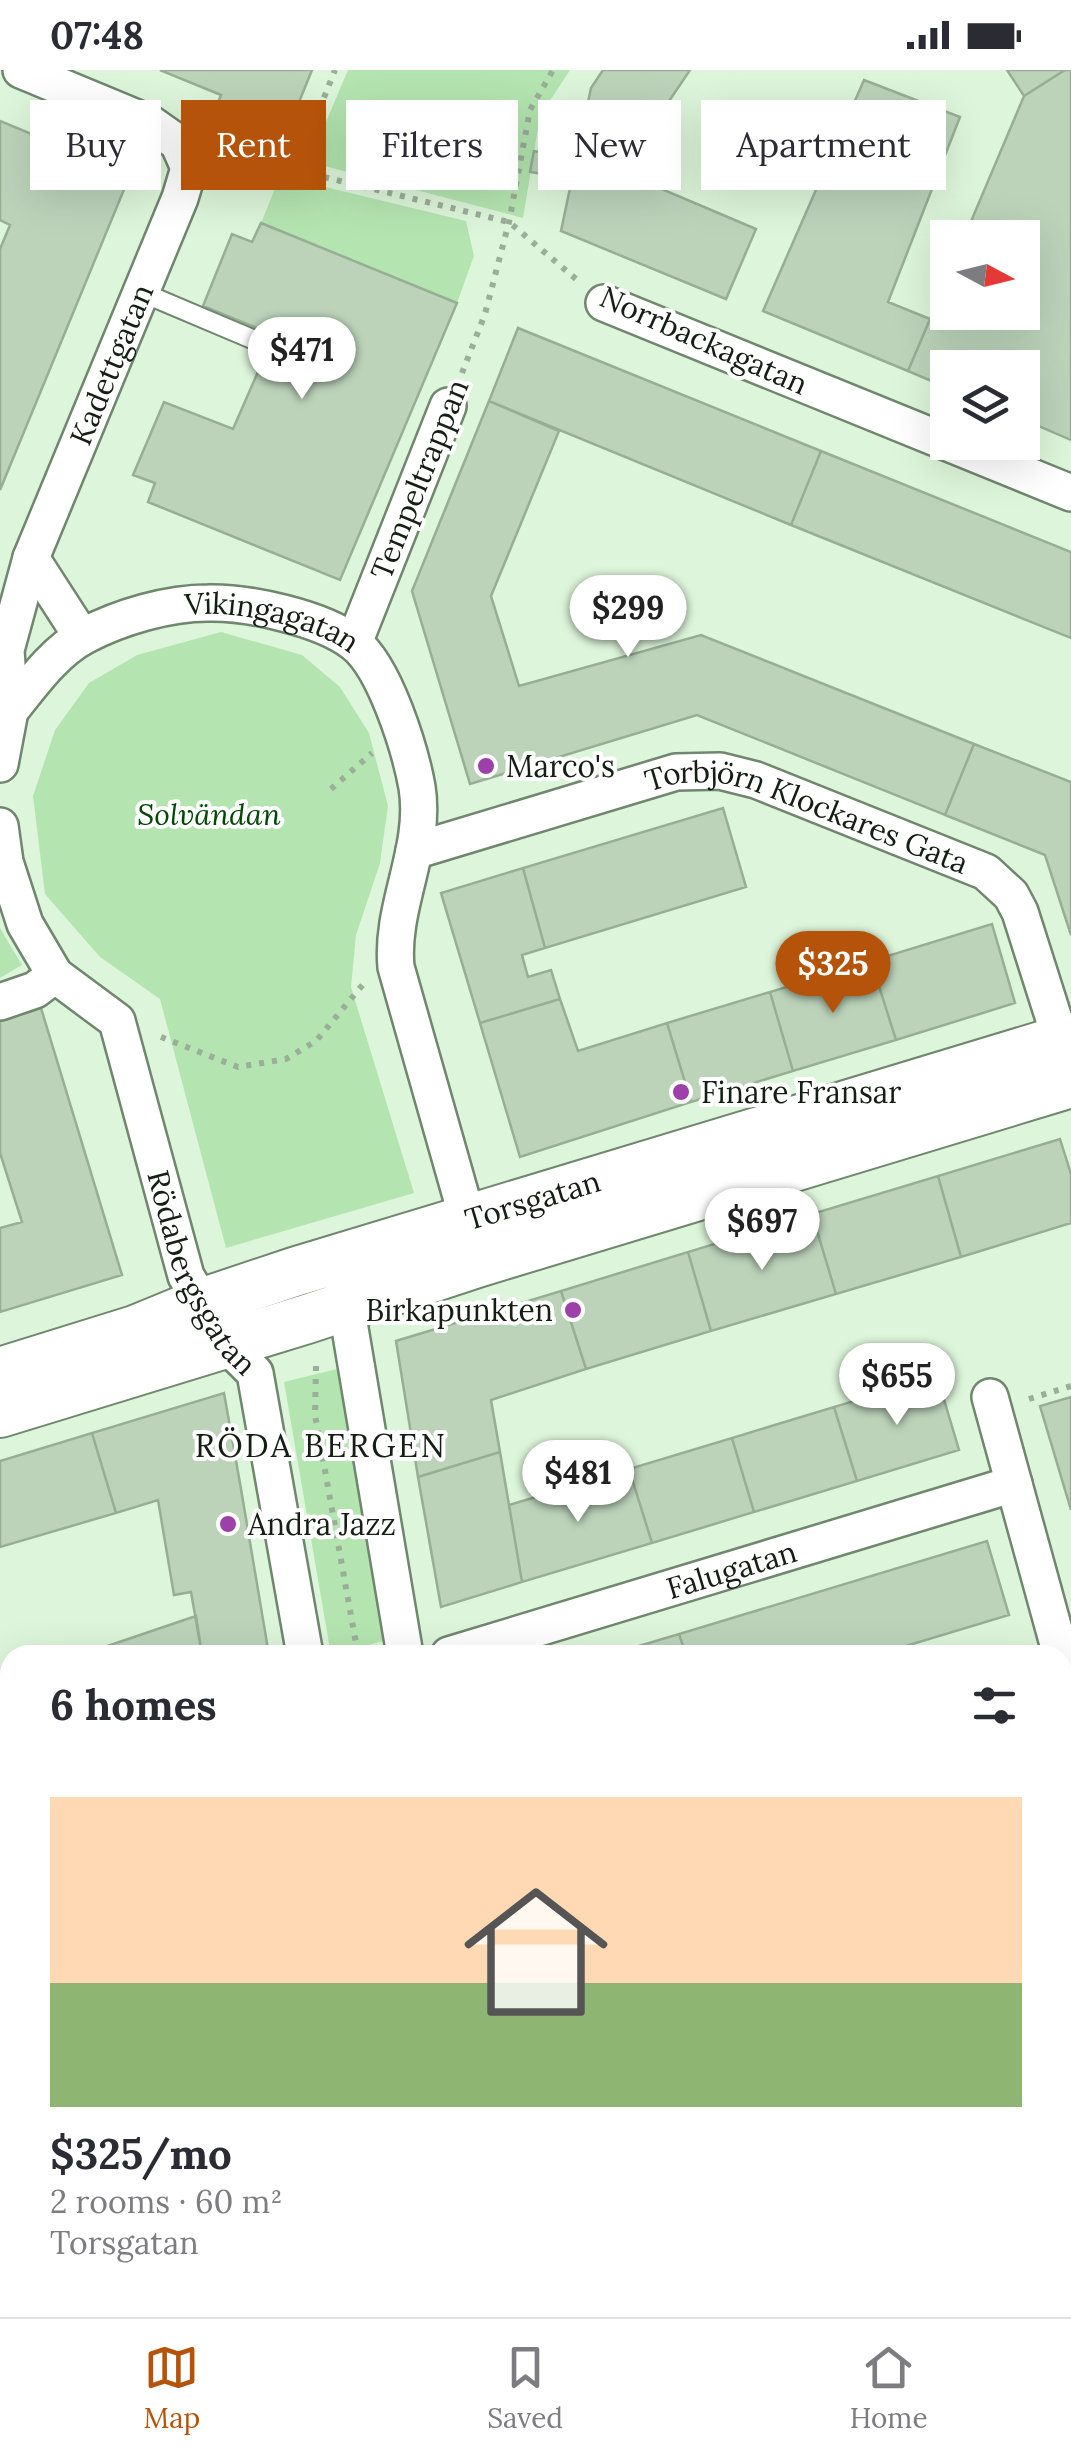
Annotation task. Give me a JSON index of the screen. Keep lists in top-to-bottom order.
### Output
{
  "streets": {
    "main road": ["Torsgatan"],
    "street": [
      "Norrbackagatan",
      "Kadettgatan",
      "Tempeltrappan",
      "Vikingagatan",
      "Torbjörn Klockares Gata",
      "Rödabergsgatan",
      "Falugatan"
    ]
  },
  "crossings": [
    ["Norrbackagatan", "Tempeltrappan"],
    ["Kadettgatan", "Vikingagatan"],
    ["Tempeltrappan", "Vikingagatan"],
    ["Vikingagatan", "Torbjörn Klockares Gata"],
    ["Torbjörn Klockares Gata", "Torsgatan"],
    ["Torsgatan", "Rödabergsgatan"]
  ],
  "districts": ["RÖDA BERGEN"],
  "parks": ["Solvändan"],
  "places": [
    "Marco's",
    "Finare Fransar",
    "Birkapunkten",
    "Andra Jazz"
  ],
  "north": "right",
  "page": {
    "status": "07:48",
    "chip": [
      "Buy",
      "Rent",
      "Filters",
      "New",
      "Apartment"
    ],
    "price": [
      "$471",
      "$299",
      "$325",
      "$697",
      "$655",
      "$481"
    ],
    "heading": "6 homes",
    "list": [
      {
        "name": "$325/mo",
        "note": "2 rooms · 60 m² · Torsgatan"
      }
    ],
    "tabs": ["Map", "Saved", "Home"]
  }
}
